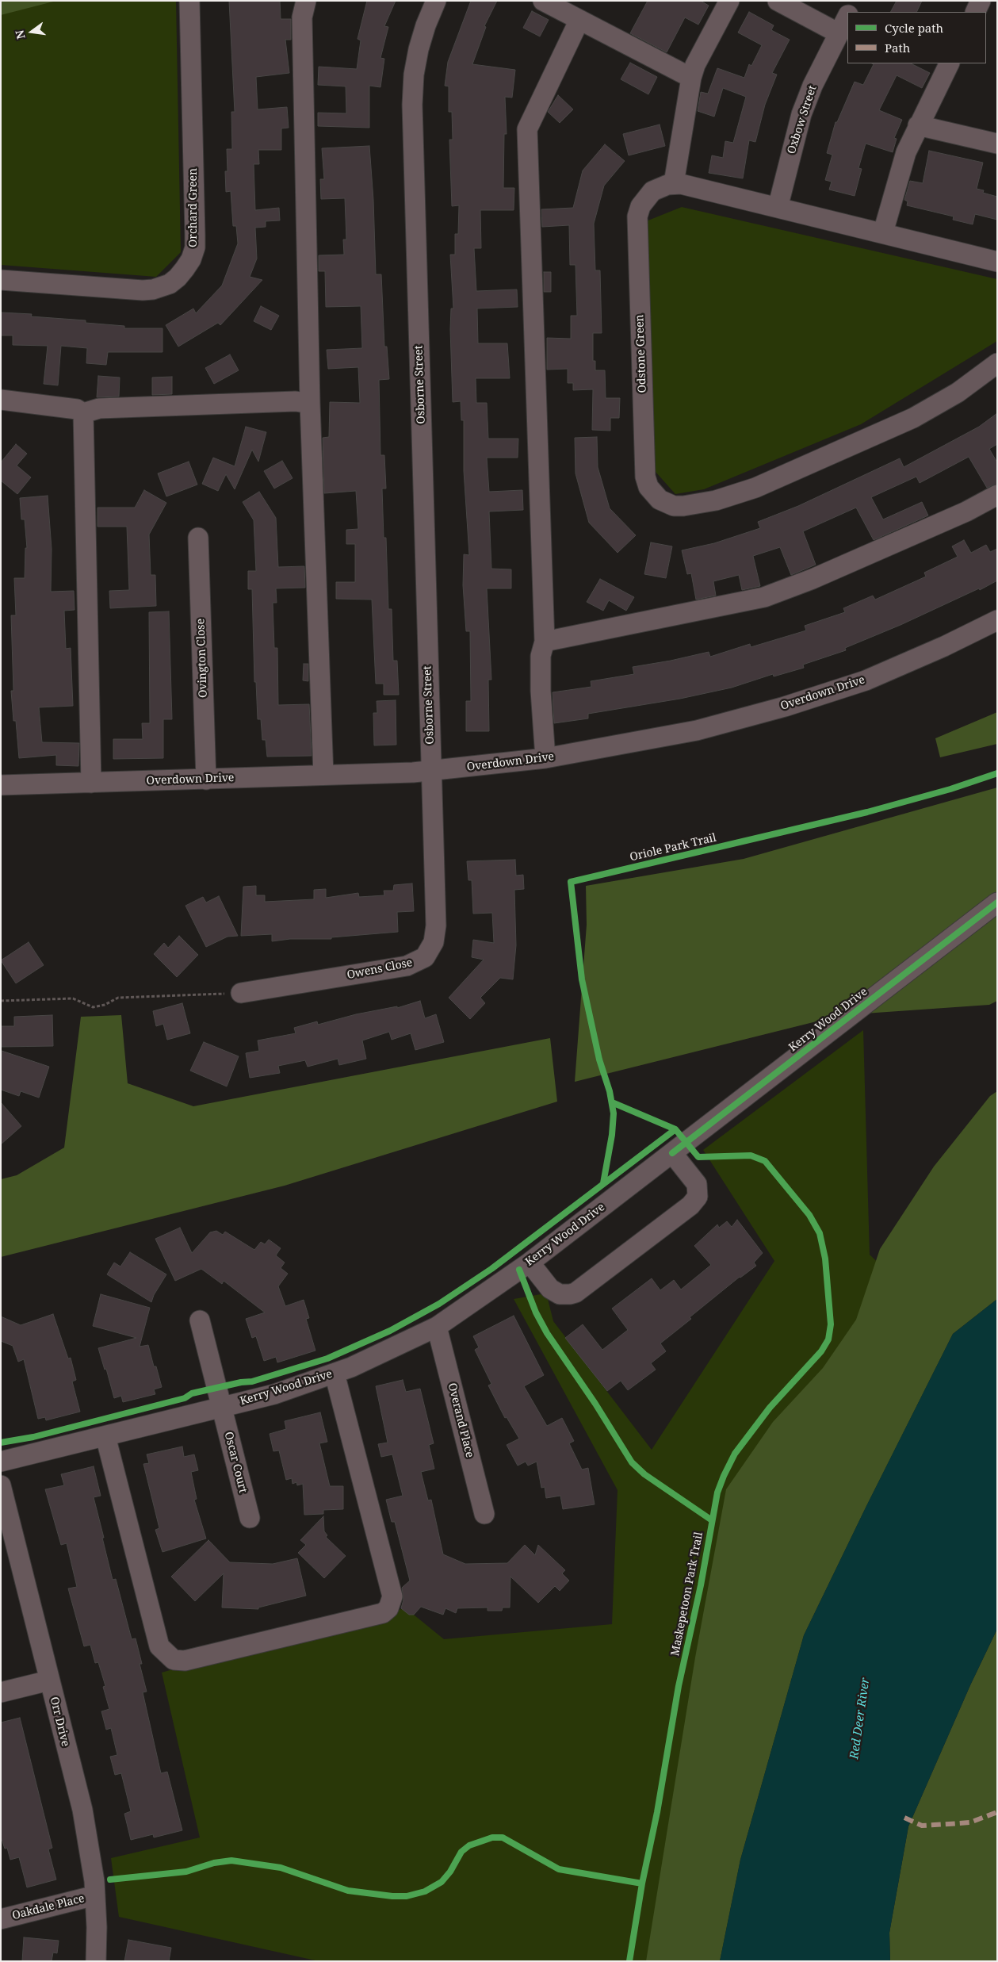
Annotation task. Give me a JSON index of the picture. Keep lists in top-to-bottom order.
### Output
{
  "streets": {
    "street": [
      "Oxbow Street",
      "Orchard Green",
      "Odstone Green",
      "Osborne Street",
      "Ovington Close",
      "Overdown Drive",
      "Owens Close",
      "Kerry Wood Drive",
      "Overand Place",
      "Oscar Court",
      "Orr Drive",
      "Oakdale Place"
    ],
    "cycle path": ["Oriole Park Trail", "Maskepetoon Park Trail"]
  },
  "crossings": [
    ["Osborne Street", "Overdown Drive"],
    ["Osborne Street", "Owens Close"],
    ["Ovington Close", "Overdown Drive"],
    ["Overdown Drive", "Owens Close"],
    ["Kerry Wood Drive", "Overand Place"],
    ["Kerry Wood Drive", "Oscar Court"],
    ["Orr Drive", "Oakdale Place"]
  ],
  "water": ["Red Deer River"],
  "legend": ["Cycle path", "Path"],
  "north": "left"
}
